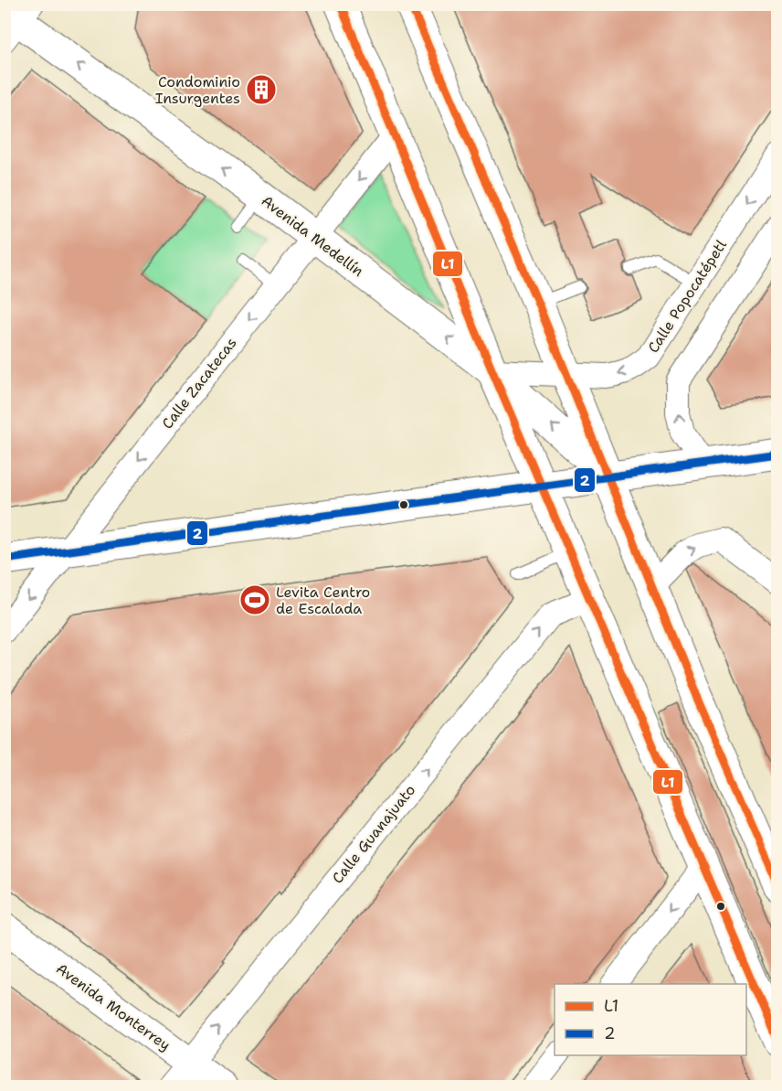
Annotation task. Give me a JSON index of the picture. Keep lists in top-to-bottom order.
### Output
{
  "streets": {
    "main road": ["Avenida Medellín", "Avenida Monterrey"],
    "street": ["Calle Popocatépetl", "Calle Zacatecas", "Calle Guanajuato"]
  },
  "crossings": [
    ["Avenida Medellín", "Calle Popocatépetl"],
    ["Avenida Medellín", "Calle Zacatecas"],
    ["Calle Guanajuato", "Avenida Monterrey"]
  ],
  "one_way": [
    "Avenida Medellín",
    "Calle Popocatépetl",
    "Calle Zacatecas",
    "Calle Guanajuato"
  ],
  "places": {
    "building": ["Condominio Insurgentes"],
    "sports": ["Levita Centro de Escalada"]
  },
  "lines": ["transit line L1", "transit line 2"],
  "legend": ["L1", "2"]
}
